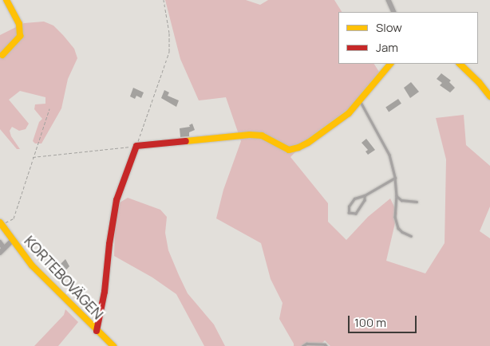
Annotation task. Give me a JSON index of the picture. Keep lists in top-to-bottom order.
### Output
{
  "streets": {
    "street": ["KORTEBOVÄGEN"]
  },
  "legend": ["Slow", "Jam"],
  "scale_bar": "100 m"
}
